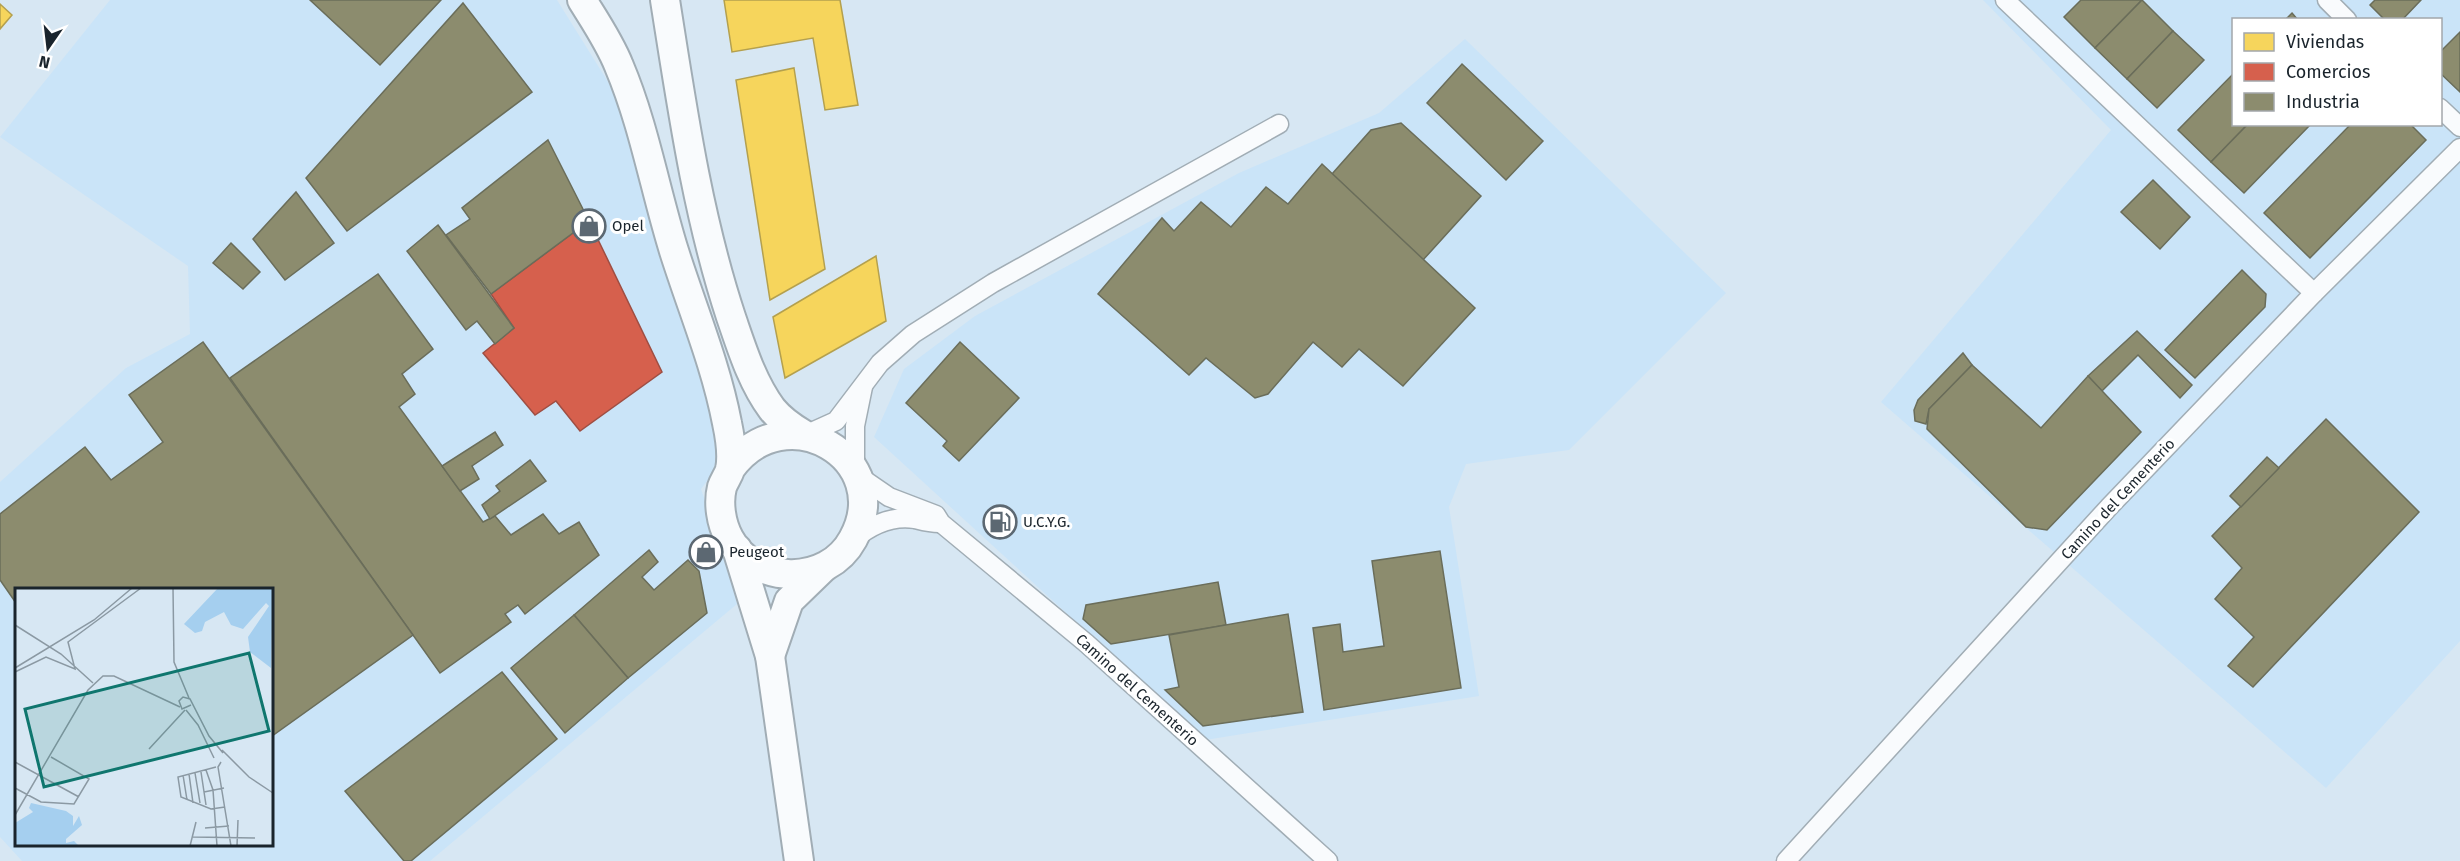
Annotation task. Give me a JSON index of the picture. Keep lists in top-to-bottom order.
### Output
{
  "streets": {
    "street": ["Camino del Cementerio"]
  },
  "places": {
    "shop": ["Opel", "Peugeot"],
    "fuel station": ["U.C.Y.G."]
  },
  "legend": ["Viviendas", "Comercios", "Industria"],
  "north": "bottom"
}
